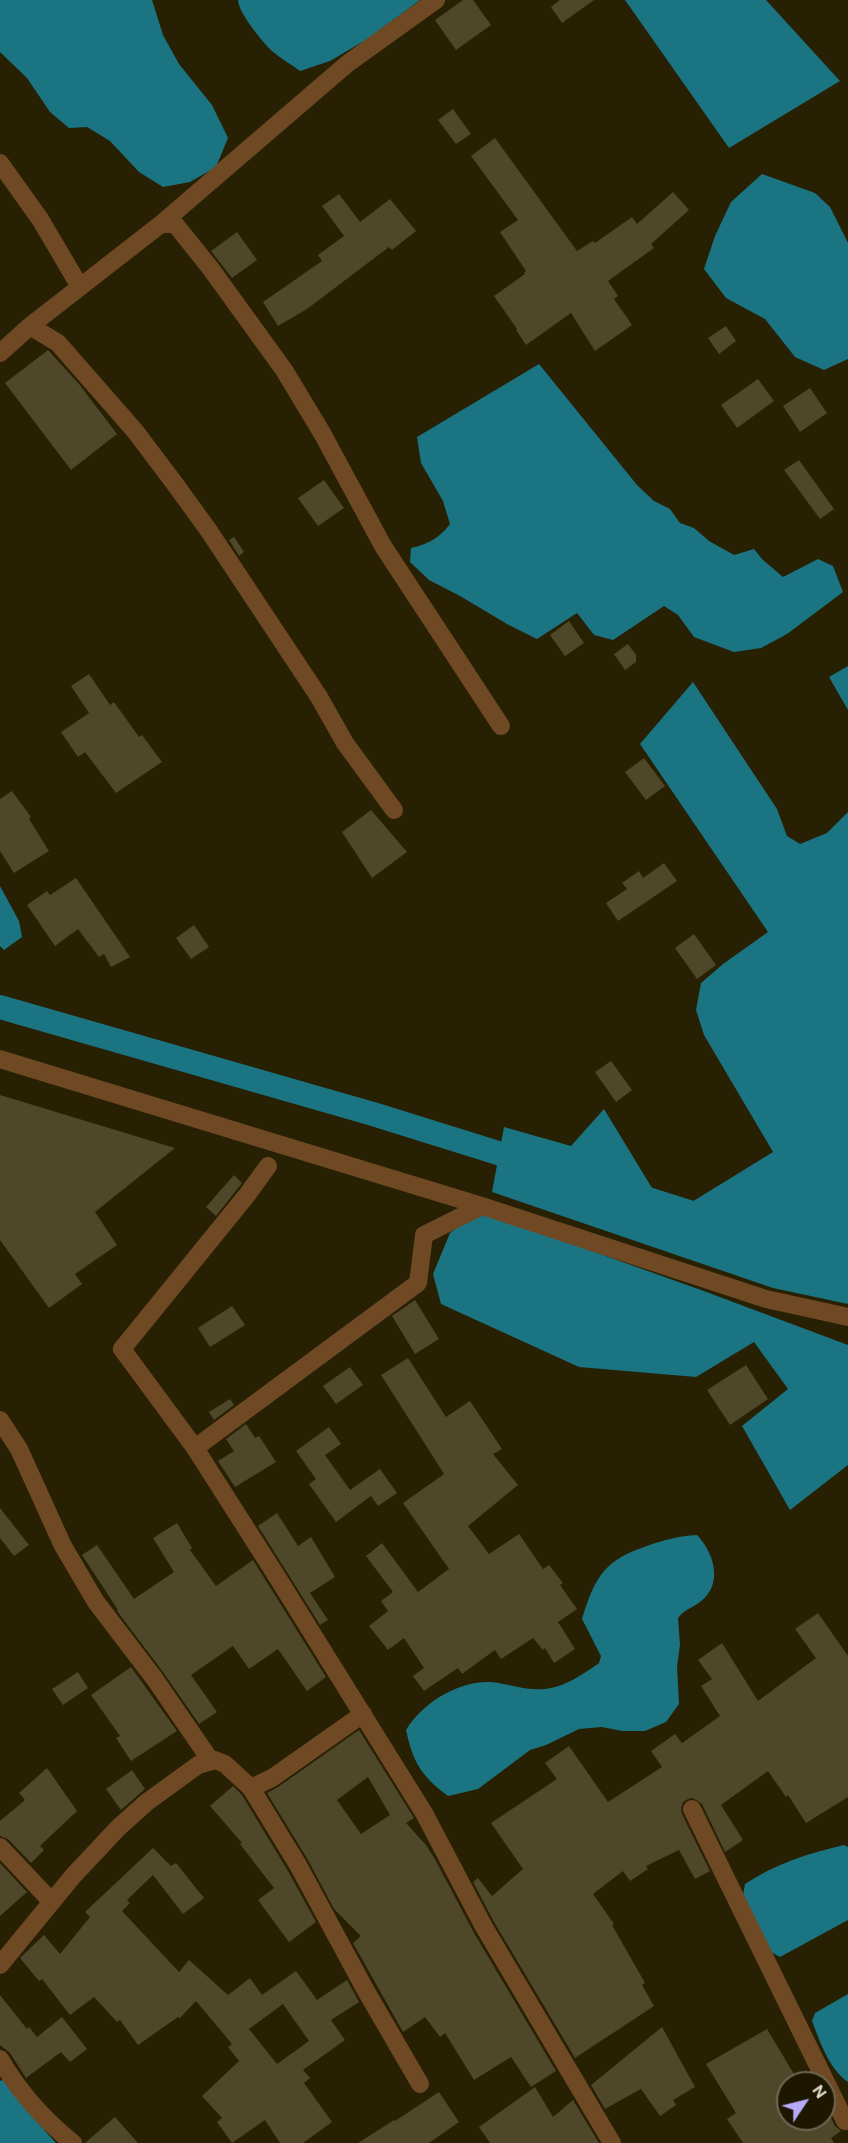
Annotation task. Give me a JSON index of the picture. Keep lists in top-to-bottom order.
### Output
{
  "north": "top right"
}
